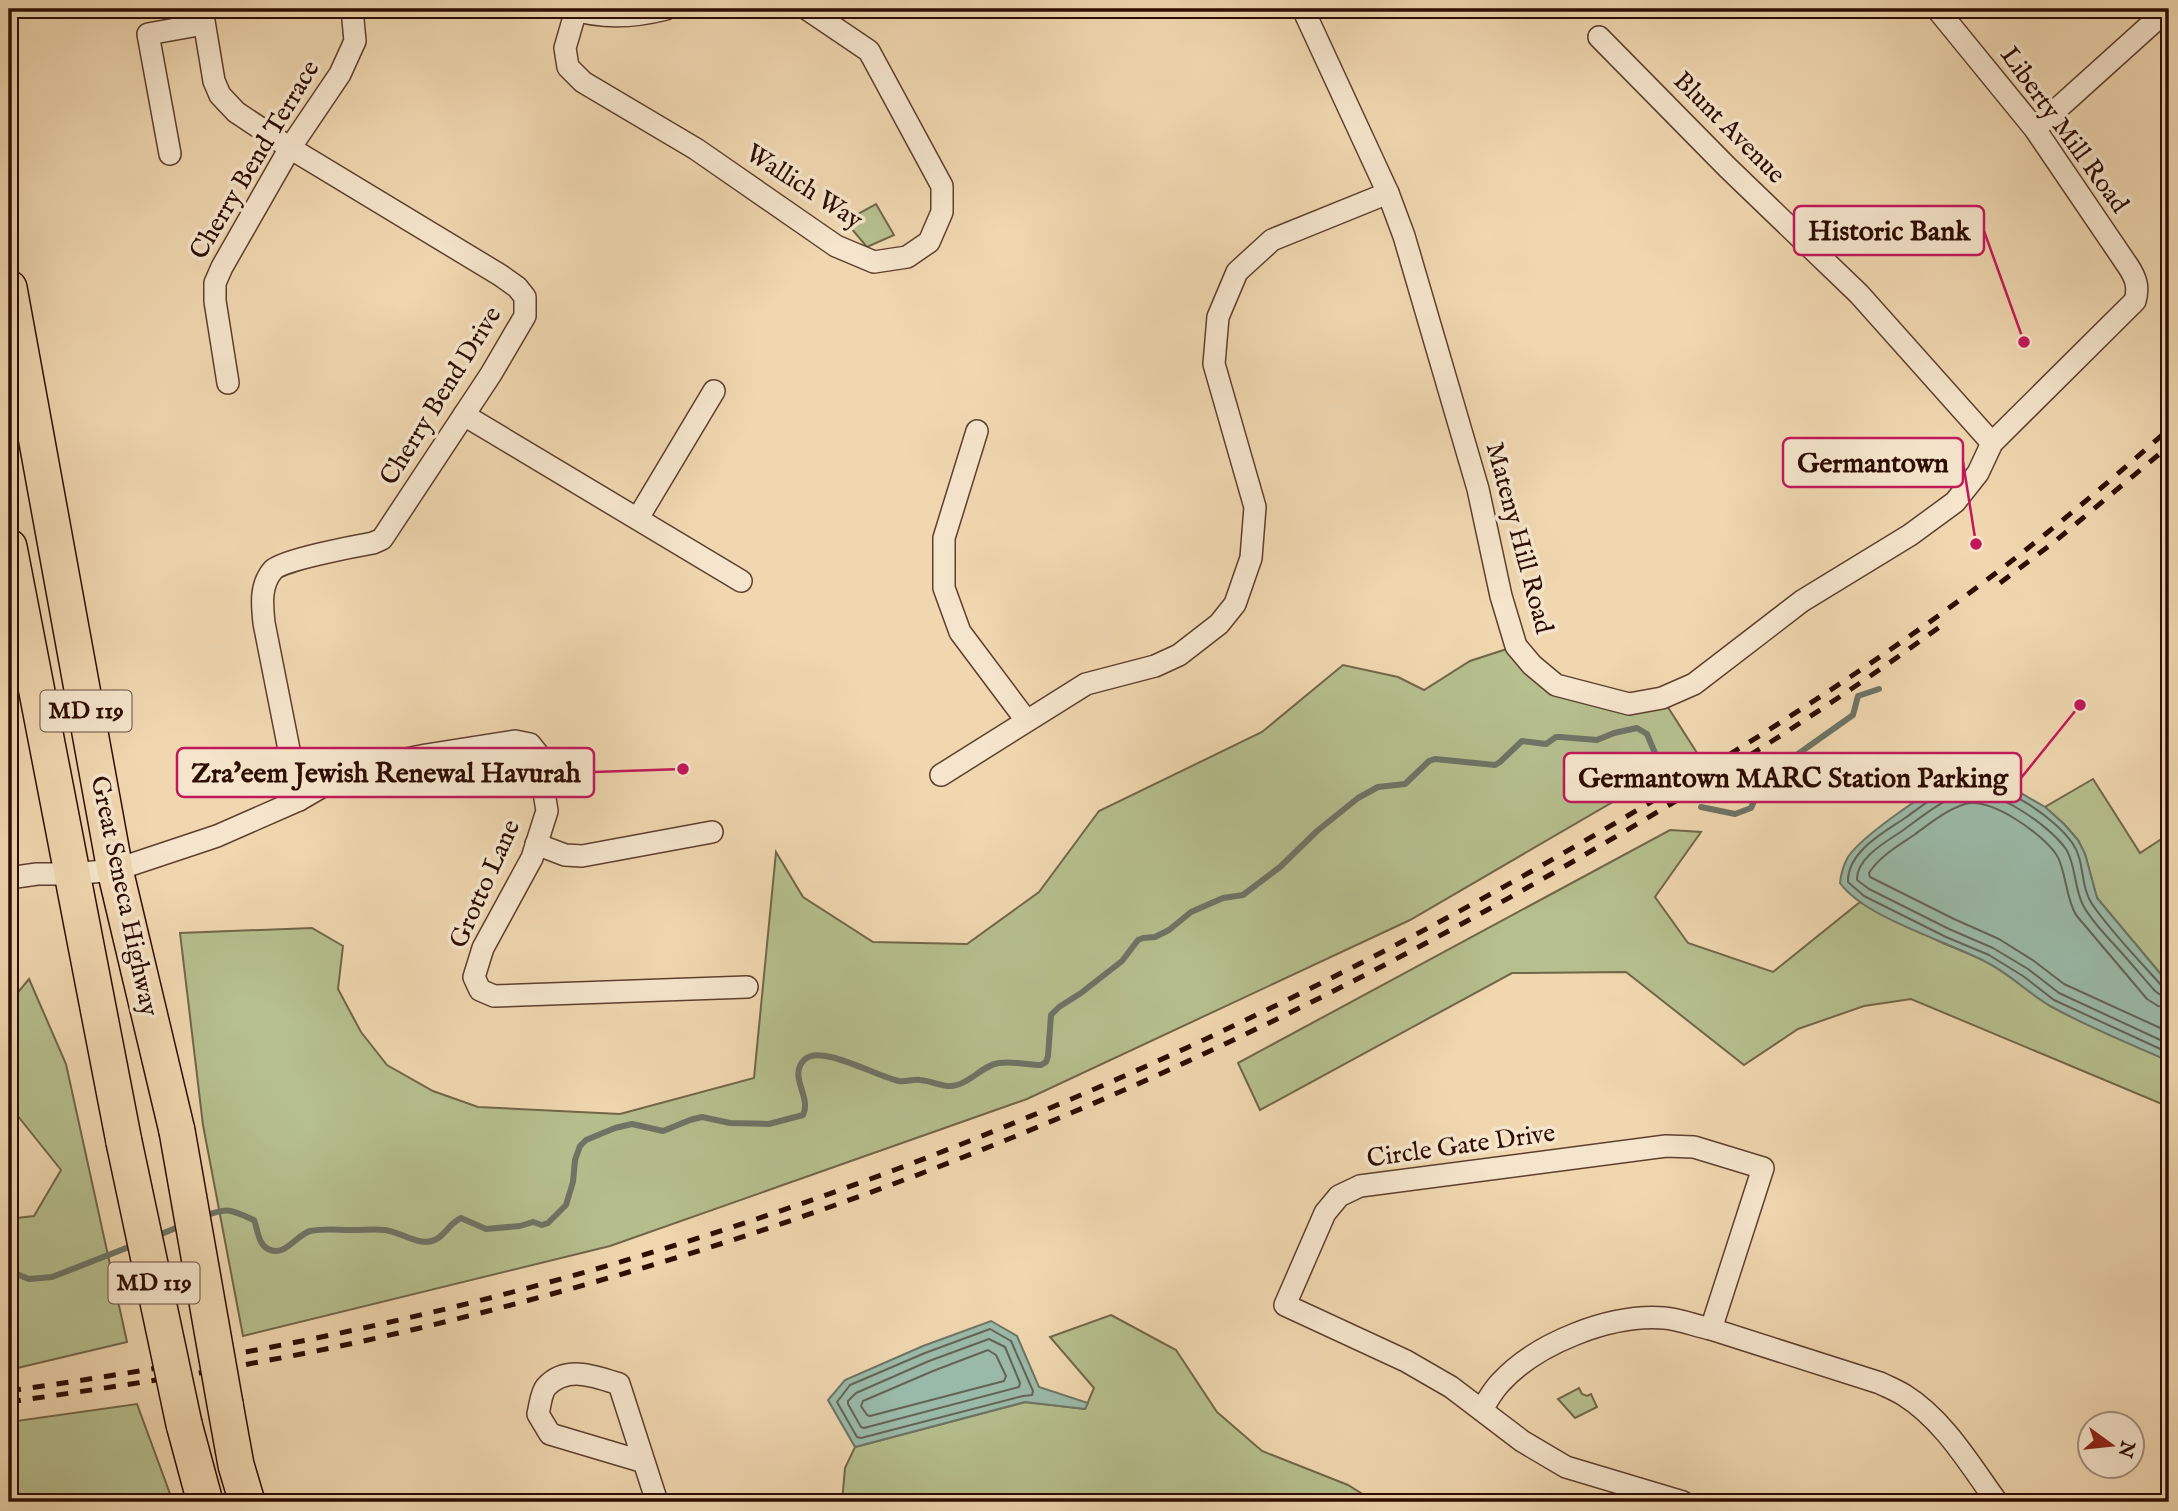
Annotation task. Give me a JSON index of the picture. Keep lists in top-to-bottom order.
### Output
{
  "streets": {
    "main road": ["MD 119", "Great Seneca Highway"],
    "street": [
      "Blunt Avenue",
      "Liberty Mill Road",
      "Cherry Bend Terrace",
      "Wallich Way",
      "Cherry Bend Drive",
      "Mateny Hill Road",
      "Grotto Lane",
      "Circle Gate Drive"
    ]
  },
  "crossings": [
    ["Blunt Avenue", "Mateny Hill Road"],
    ["Liberty Mill Road", "Mateny Hill Road"],
    ["Cherry Bend Terrace", "Cherry Bend Drive"],
    ["Cherry Bend Drive", "Grotto Lane"],
    ["Grotto Lane", "Great Seneca Highway"]
  ],
  "places": [
    "Historic Bank",
    "Germantown",
    "Germantown MARC Station Parking",
    "Zra'eem Jewish Renewal Havurah"
  ],
  "north": "right"
}
